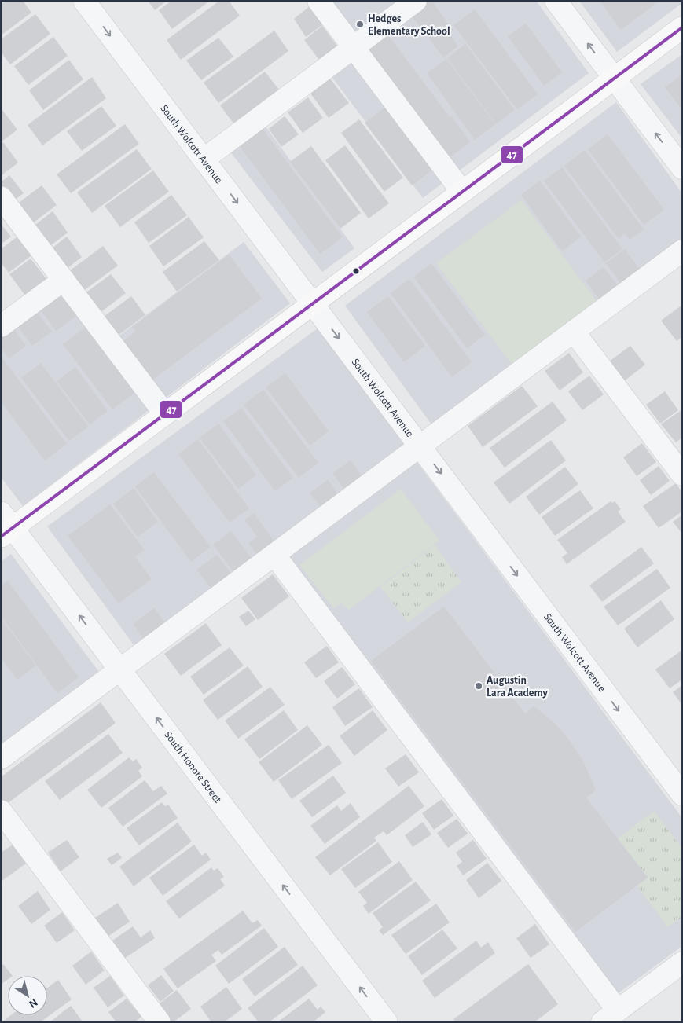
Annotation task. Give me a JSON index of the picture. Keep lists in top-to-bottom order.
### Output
{
  "streets": {
    "street": ["South Wolcott Avenue", "South Honore Street"]
  },
  "places": ["Hedges Elementary School", "Augustin Lara Academy"],
  "lines": ["transit line 47"],
  "north": "bottom right"
}
